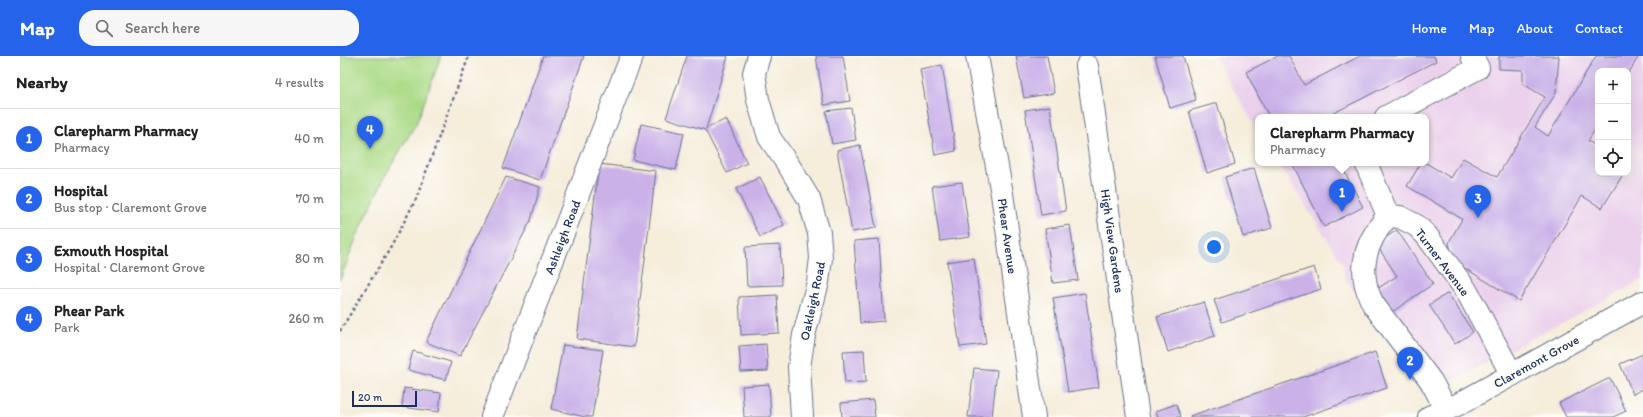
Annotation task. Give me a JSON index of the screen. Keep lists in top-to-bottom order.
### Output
{
  "streets": {
    "street": [
      "Phear Avenue",
      "Ashleigh Road",
      "High View Gardens",
      "Turner Avenue",
      "Oakleigh Road",
      "Claremont Grove"
    ]
  },
  "crossings": [
    ["Turner Avenue", "Claremont Grove"]
  ],
  "scale_bar": "20 m",
  "page": {
    "header": "Map",
    "search": "Search here",
    "nav": [
      "Home",
      "Map",
      "About",
      "Contact"
    ],
    "heading": ["Nearby", "4 results"],
    "map_buttons": ["+", "−"],
    "list": [
      {
        "mark": "1",
        "name": "Clarepharm Pharmacy",
        "note": "Pharmacy",
        "value": "40 m"
      },
      {
        "mark": "2",
        "name": "Hospital",
        "note": "Bus stop · Claremont Grove",
        "value": "70 m"
      },
      {
        "mark": "3",
        "name": "Exmouth Hospital",
        "note": "Hospital · Claremont Grove",
        "value": "80 m"
      },
      {
        "mark": "4",
        "name": "Phear Park",
        "note": "Park",
        "value": "260 m"
      }
    ],
    "popup": ["Clarepharm Pharmacy", "Pharmacy"],
    "pins": [
      "4",
      "1",
      "3",
      "2"
    ],
    "scale": "20 m"
  }
}
